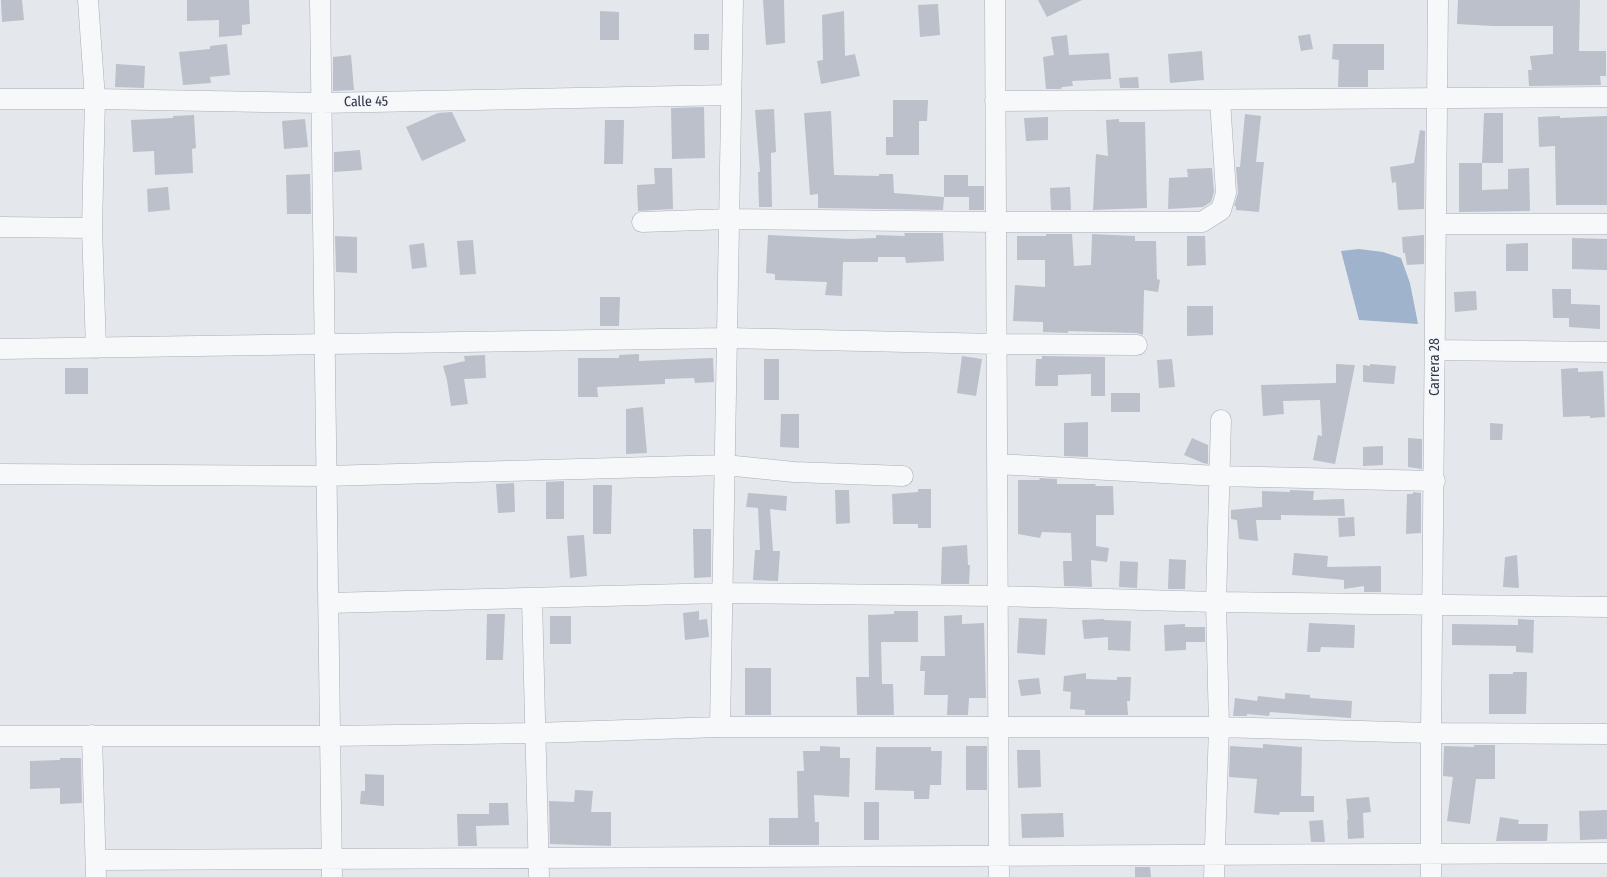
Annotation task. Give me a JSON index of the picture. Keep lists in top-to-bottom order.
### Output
{
  "streets": {
    "street": ["Calle 45", "Carrera 28"]
  }
}
